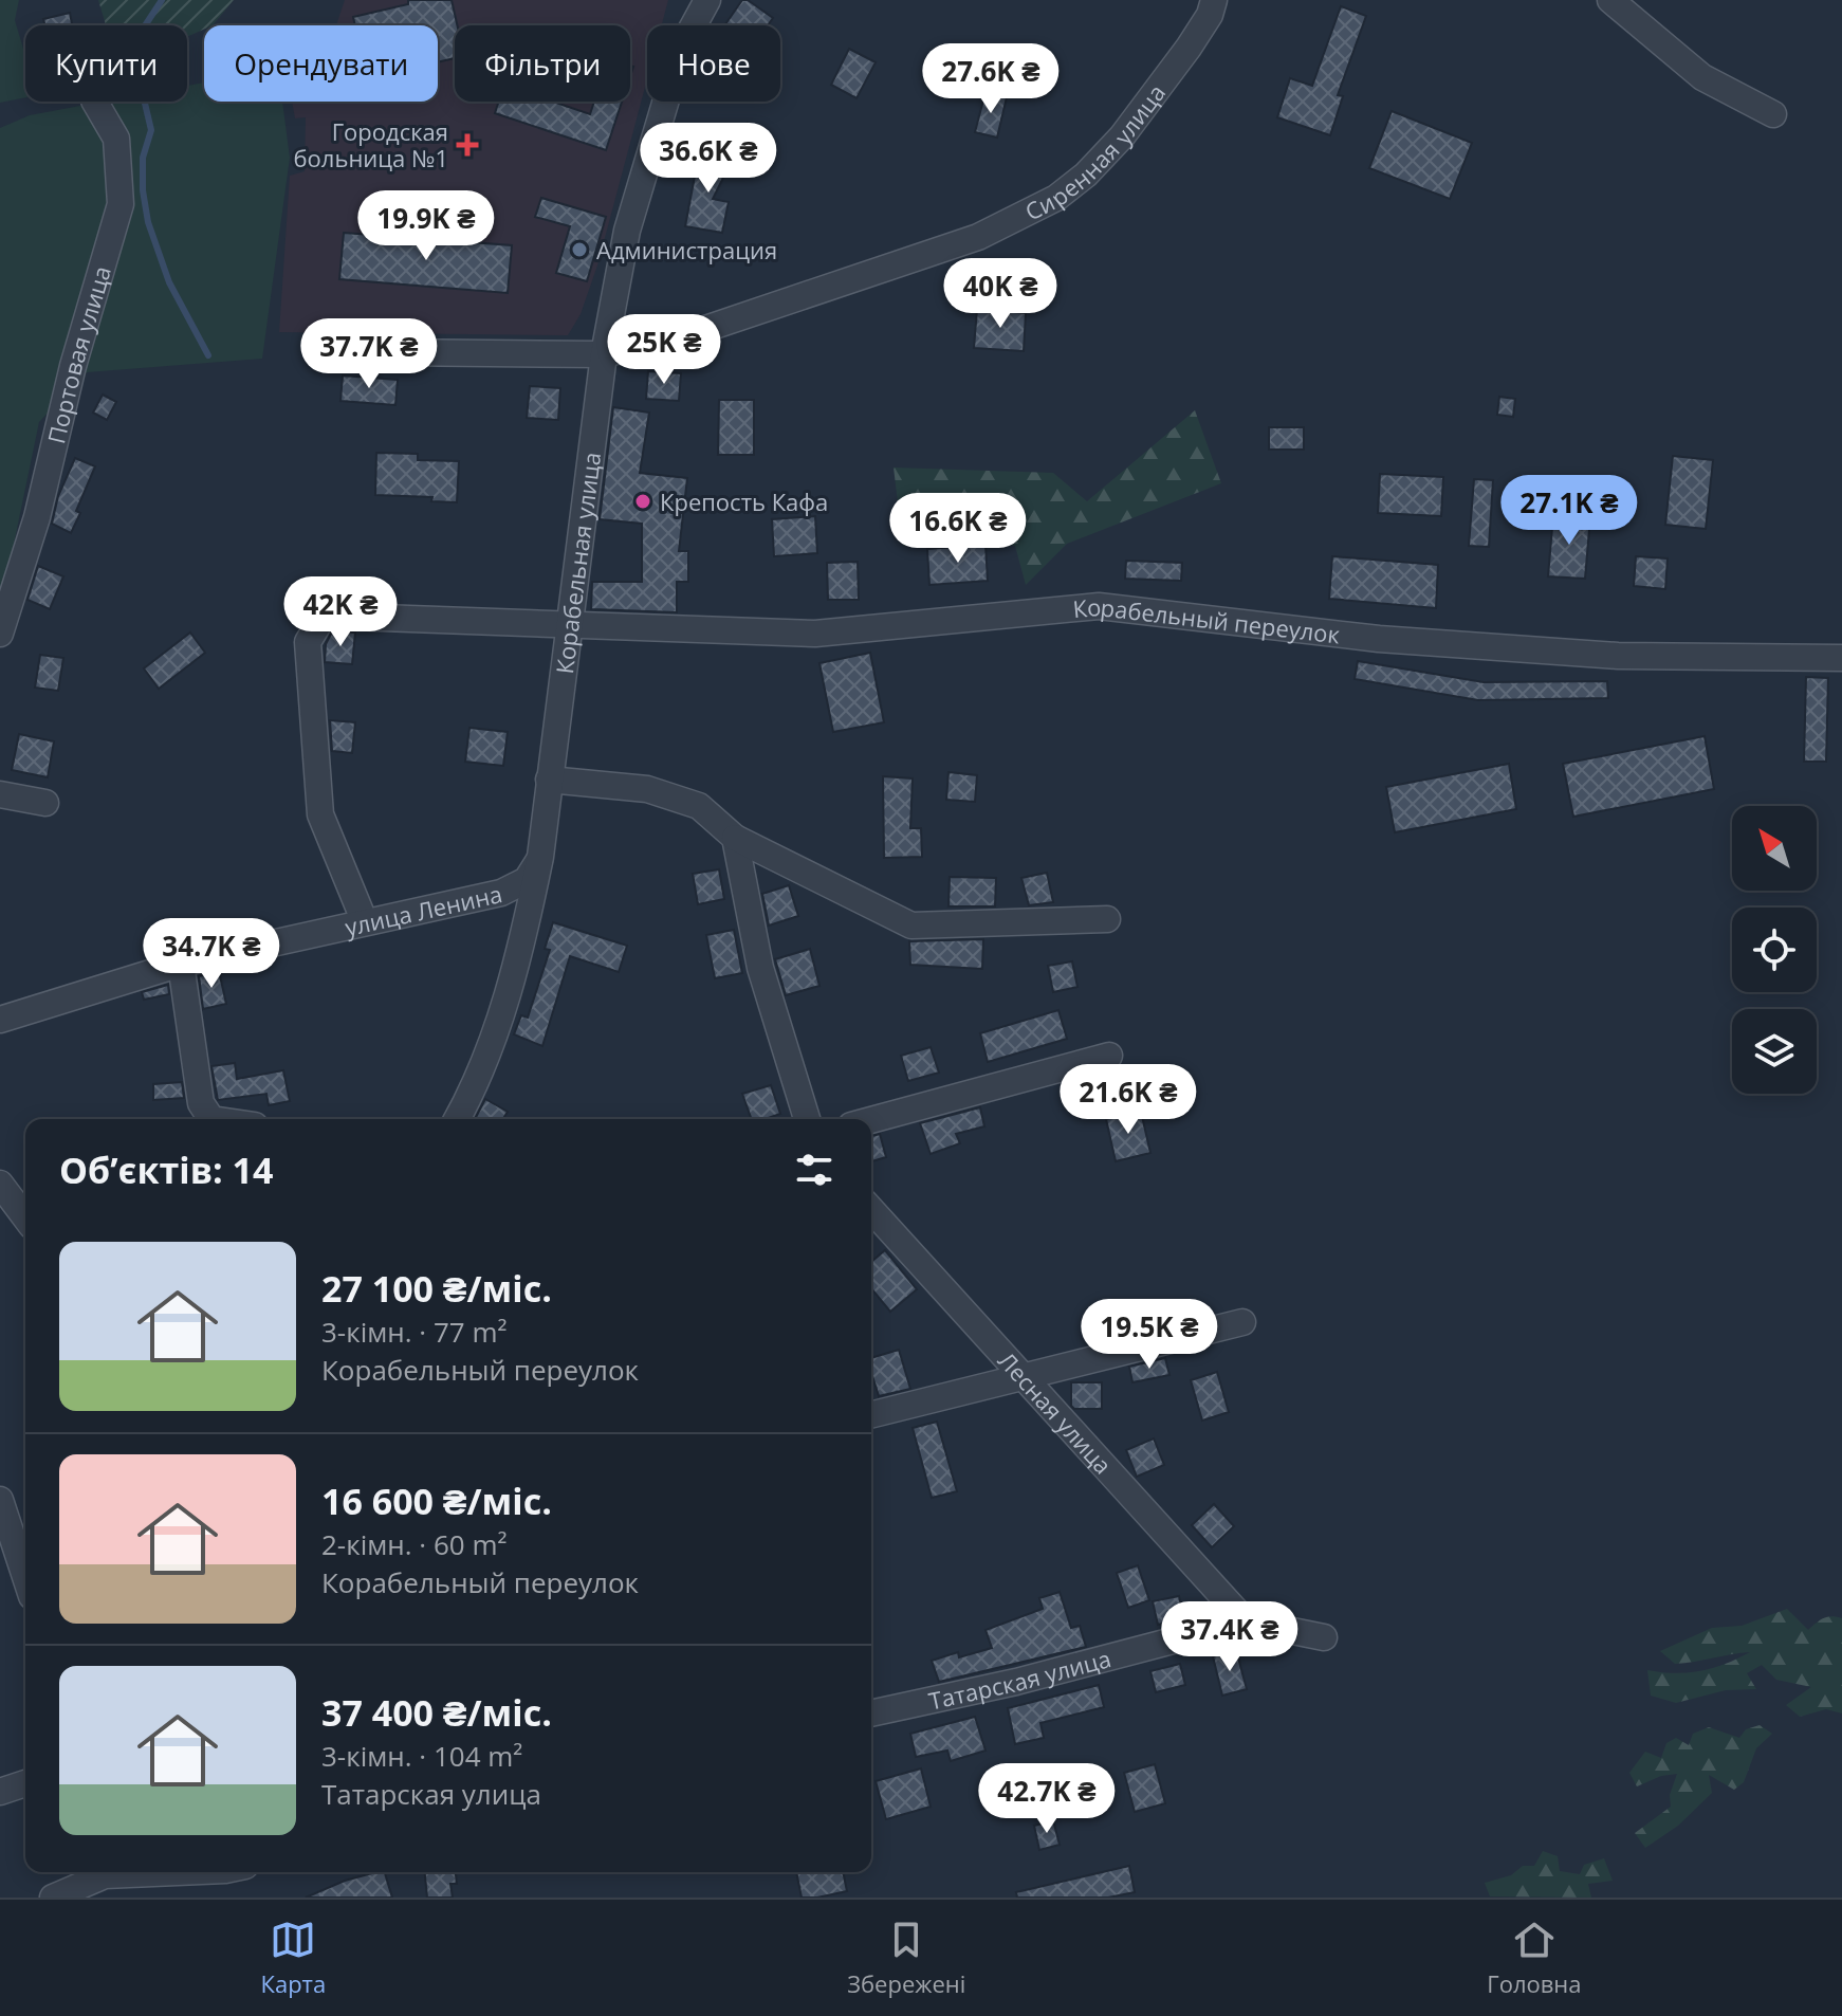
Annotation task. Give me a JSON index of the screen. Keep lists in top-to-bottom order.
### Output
{
  "streets": {
    "street": [
      "Сиренная улица",
      "Портовая улица",
      "Корабельная улица",
      "Корабельный переулок",
      "улица Ленина",
      "Лесная улица",
      "Татарская улица"
    ]
  },
  "crossings": [
    ["Сиренная улица", "Корабельная улица"],
    ["Корабельная улица", "Корабельный переулок"],
    ["Корабельная улица", "улица Ленина"],
    ["Корабельный переулок", "улица Ленина"],
    ["Лесная улица", "Татарская улица"]
  ],
  "places": {
    "health": ["Городская больница №1"],
    "other": ["Администрация", "Крепость Кафа"]
  },
  "north": "top left",
  "page": {
    "chip": [
      "Купити",
      "Орендувати",
      "Фільтри",
      "Нове"
    ],
    "price": [
      "27.6K ₴",
      "36.6K ₴",
      "19.9K ₴",
      "40K ₴",
      "25K ₴",
      "37.7K ₴",
      "27.1K ₴",
      "16.6K ₴",
      "42K ₴",
      "34.7K ₴",
      "21.6K ₴",
      "19.5K ₴",
      "37.4K ₴",
      "42.7K ₴"
    ],
    "heading": "Об’єктів: 14",
    "list": [
      {
        "name": "27 100 ₴/міс.",
        "note": "3-кімн. · 77 m² · Корабельный переулок"
      },
      {
        "name": "16 600 ₴/міс.",
        "note": "2-кімн. · 60 m² · Корабельный переулок"
      },
      {
        "name": "37 400 ₴/міс.",
        "note": "3-кімн. · 104 m² · Татарская улица"
      }
    ],
    "tabs": ["Карта", "Збережені", "Головна"]
  }
}
